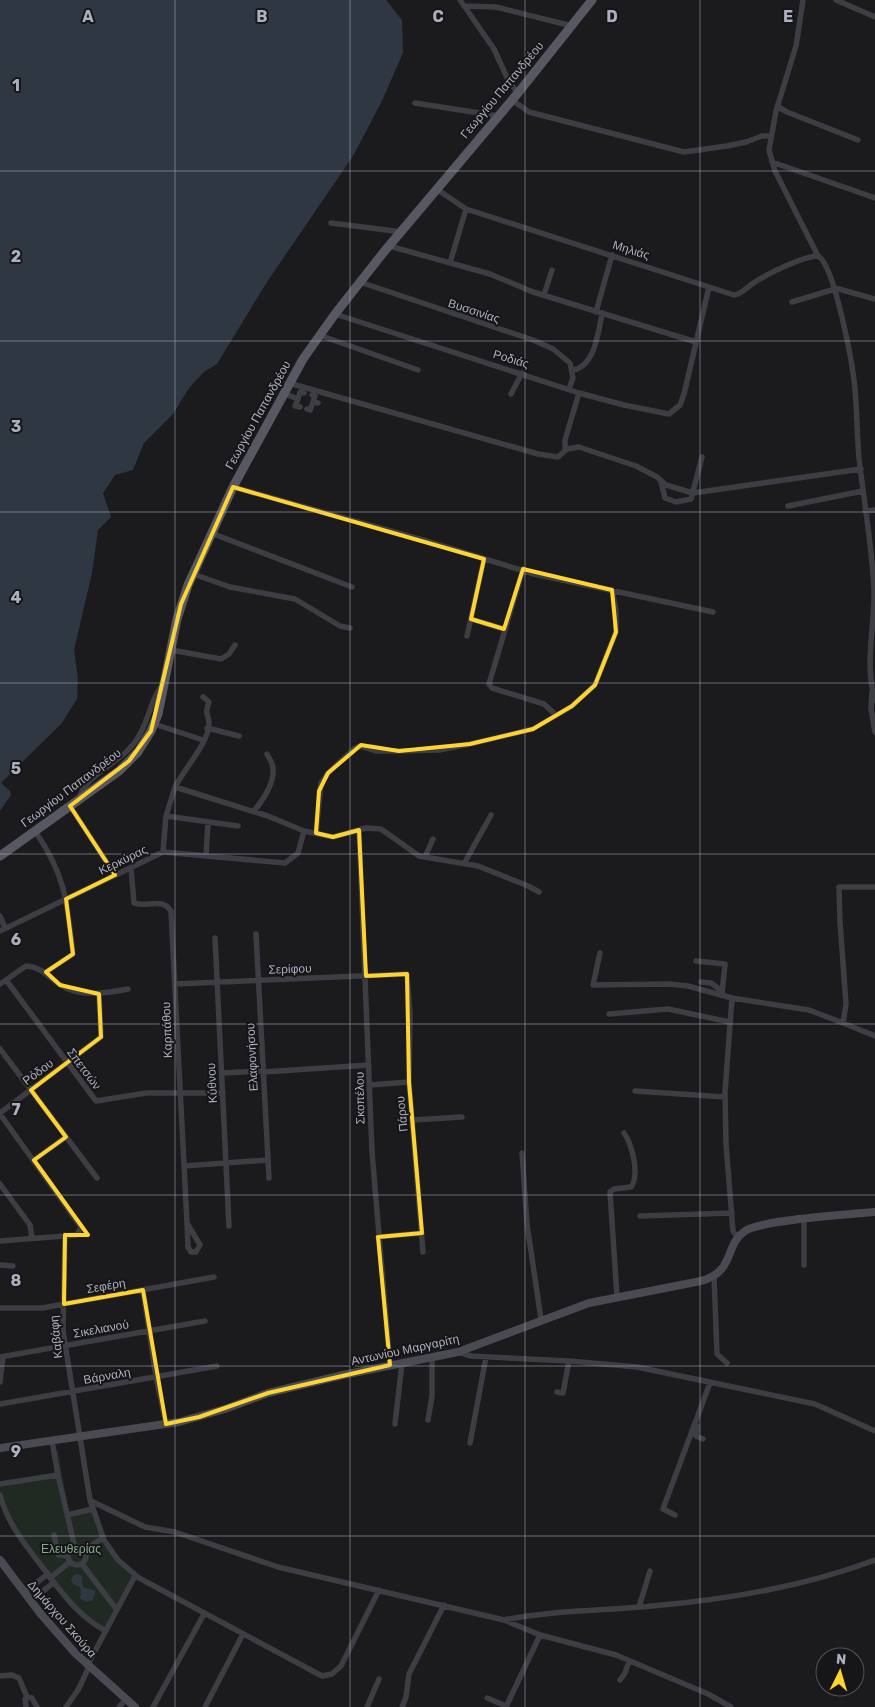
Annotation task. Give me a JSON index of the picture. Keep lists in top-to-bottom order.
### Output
{
  "streets": {
    "main road": ["Γεωργίου Παπανδρέου"],
    "street": [
      "Μηλιάς",
      "Βυσσινίας",
      "Ροδιάς",
      "Κερκύρας",
      "Σερίφου",
      "Καρπάθου",
      "Ελαφονήσου",
      "Σπετσών",
      "Ρόδου",
      "Κύθνου",
      "Σκοπέλου",
      "Πάρου",
      "Σεφέρη",
      "Σικελιανού",
      "Καβάφη",
      "Αντωνίου Μαργαρίτη",
      "Βάρναλη",
      "Δημάρχου Σκούρα"
    ]
  },
  "crossings": [
    ["Γεωργίου Παπανδρέου", "Μηλιάς"],
    ["Γεωργίου Παπανδρέου", "Βυσσινίας"],
    ["Γεωργίου Παπανδρέου", "Ροδιάς"],
    ["Κερκύρας", "Καρπάθου"],
    ["Σερίφου", "Καρπάθου"],
    ["Σερίφου", "Ελαφονήσου"],
    ["Σερίφου", "Κύθνου"],
    ["Σερίφου", "Σκοπέλου"],
    ["Σερίφου", "Πάρου"],
    ["Καρπάθου", "Σπετσών"],
    ["Σπετσών", "Ρόδου"],
    ["Σκοπέλου", "Αντωνίου Μαργαρίτη"],
    ["Σεφέρη", "Καβάφη"],
    ["Σικελιανού", "Καβάφη"],
    ["Καβάφη", "Αντωνίου Μαργαρίτη"],
    ["Καβάφη", "Βάρναλη"]
  ],
  "parks": ["Ελευθερίας"],
  "north": "top",
  "grid": {
    "columns": [
      "A",
      "B",
      "C",
      "D",
      "E"
    ],
    "rows": [
      "1",
      "2",
      "3",
      "4",
      "5",
      "6",
      "7",
      "8",
      "9"
    ]
  }
}
